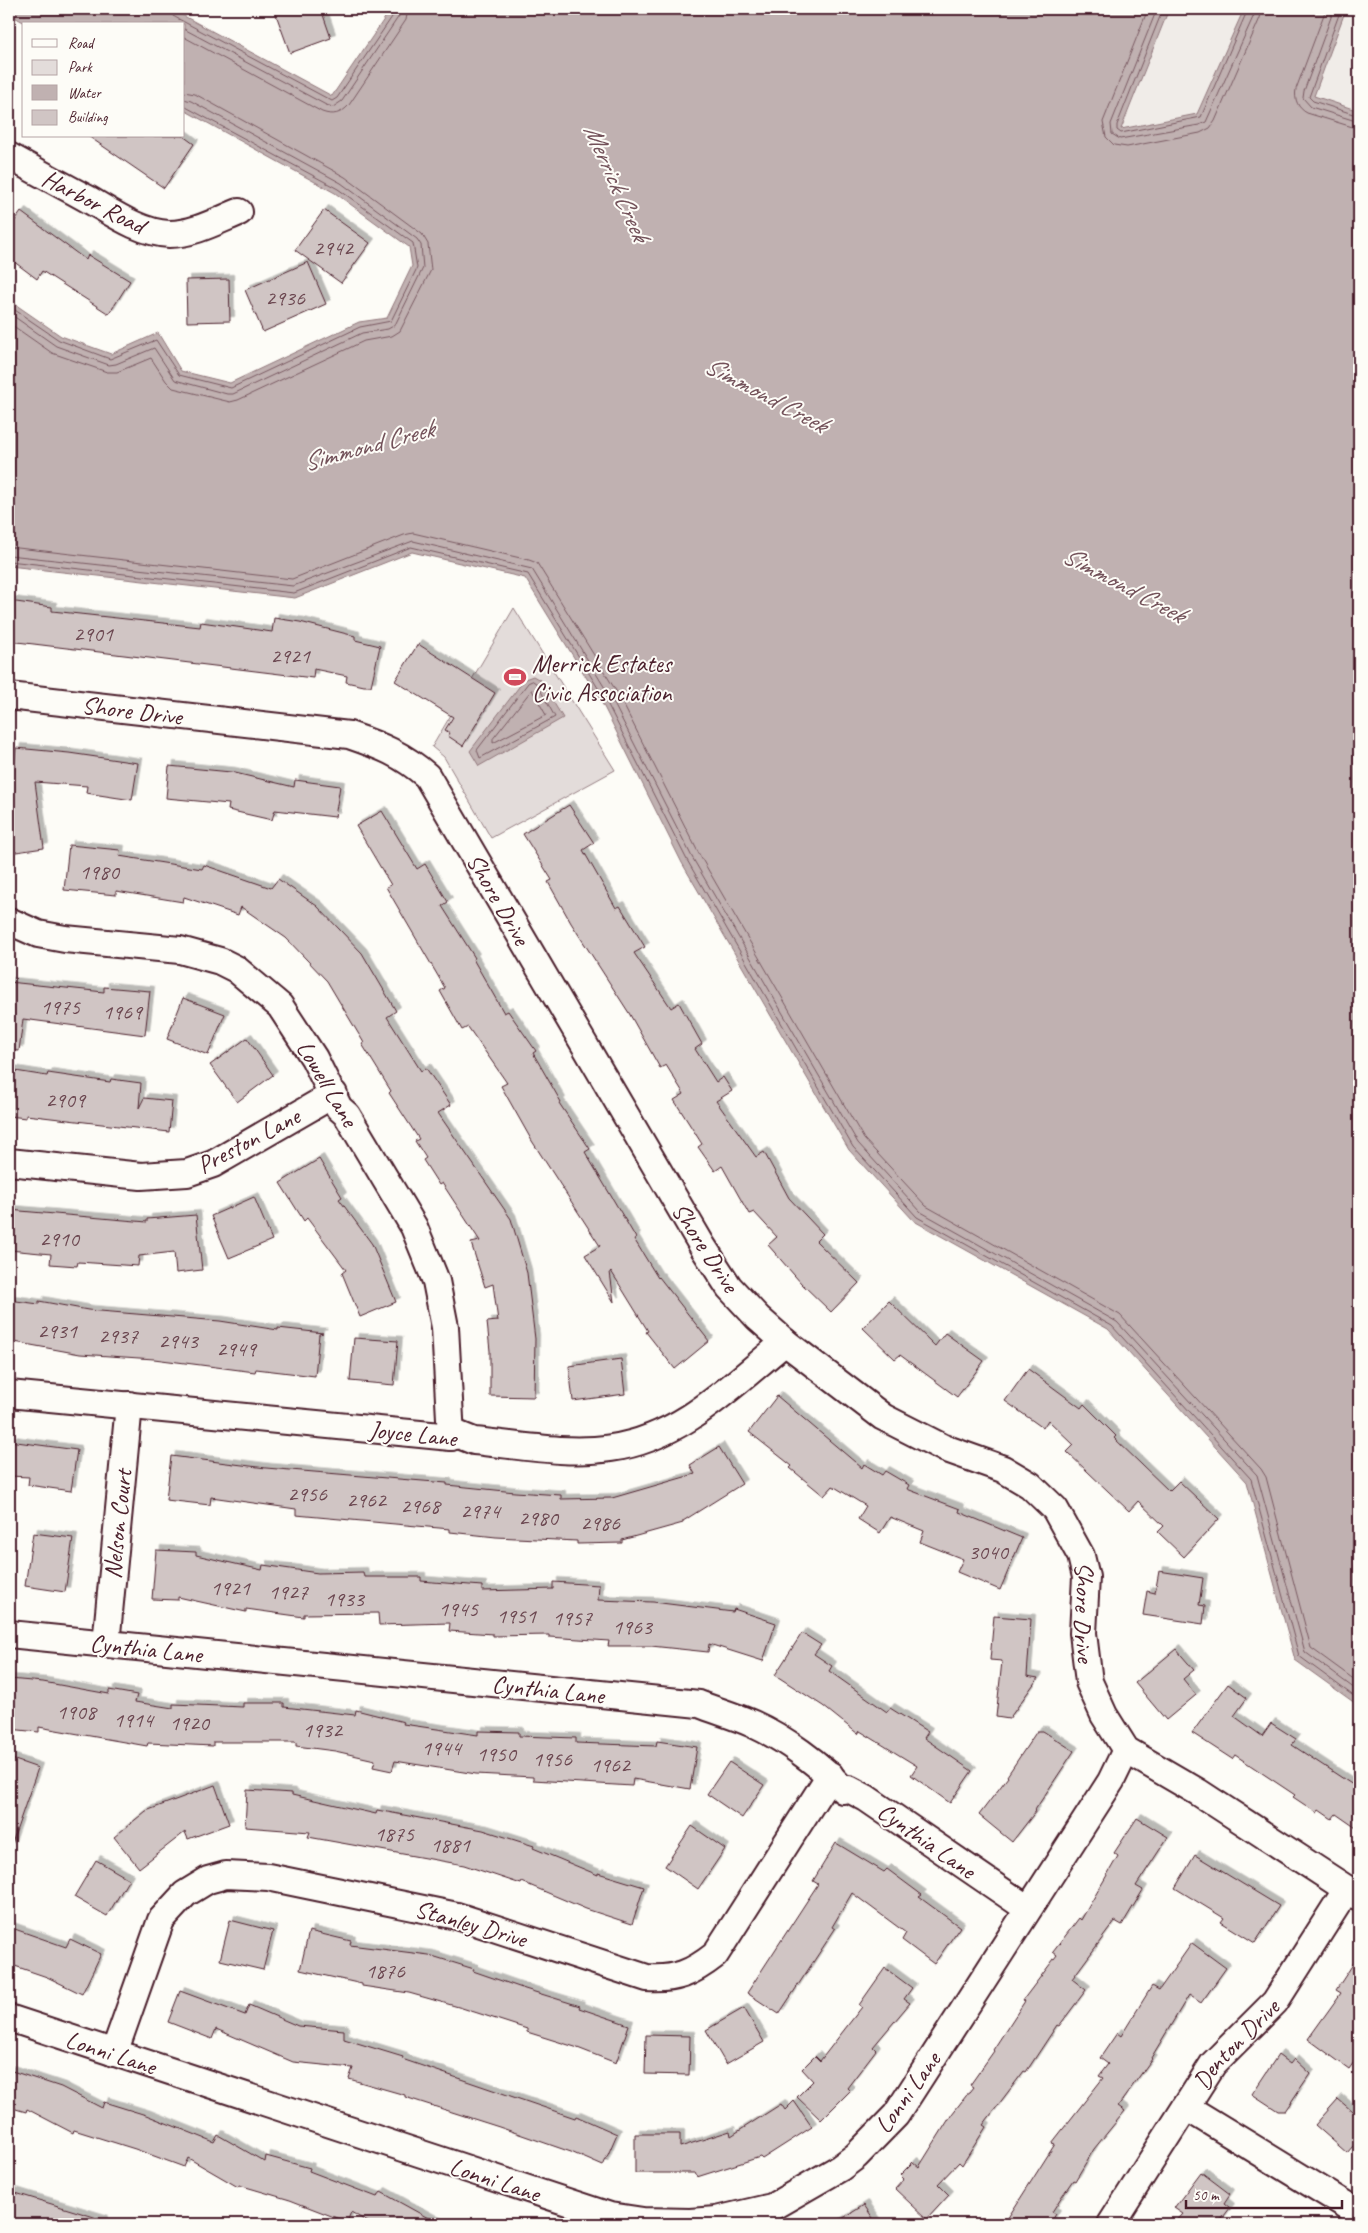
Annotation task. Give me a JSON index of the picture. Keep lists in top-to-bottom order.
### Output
{
  "streets": {
    "street": [
      "Harbor Road",
      "Shore Drive",
      "Lowell Lane",
      "Preston Lane",
      "Joyce Lane",
      "Nelson Court",
      "Cynthia Lane",
      "Stanley Drive",
      "Denton Drive",
      "Lonni Lane"
    ]
  },
  "crossings": [
    ["Shore Drive", "Joyce Lane"],
    ["Shore Drive", "Denton Drive"],
    ["Shore Drive", "Lonni Lane"],
    ["Lowell Lane", "Preston Lane"],
    ["Lowell Lane", "Joyce Lane"],
    ["Joyce Lane", "Nelson Court"],
    ["Nelson Court", "Cynthia Lane"],
    ["Cynthia Lane", "Stanley Drive"],
    ["Cynthia Lane", "Lonni Lane"],
    ["Stanley Drive", "Lonni Lane"]
  ],
  "water": ["Merrick Creek", "Simmond Creek"],
  "places": {
    "sports": ["Merrick Estates Civic Association"]
  },
  "house_numbers": [
    "2942",
    "2936",
    "2901",
    "2921",
    "1980",
    "1975",
    "1969",
    "2909",
    "2910",
    "2931",
    "2937",
    "2943",
    "2949",
    "2956",
    "2962",
    "2968",
    "2974",
    "2980",
    "2986",
    "3040",
    "1921",
    "1927",
    "1933",
    "1945",
    "1951",
    "1957",
    "1963",
    "1908",
    "1914",
    "1920",
    "1932",
    "1944",
    "1950",
    "1956",
    "1962",
    "1875",
    "1881",
    "1876"
  ],
  "legend": [
    "Road",
    "Park",
    "Water",
    "Building"
  ],
  "scale_bar": "50 m"
}
